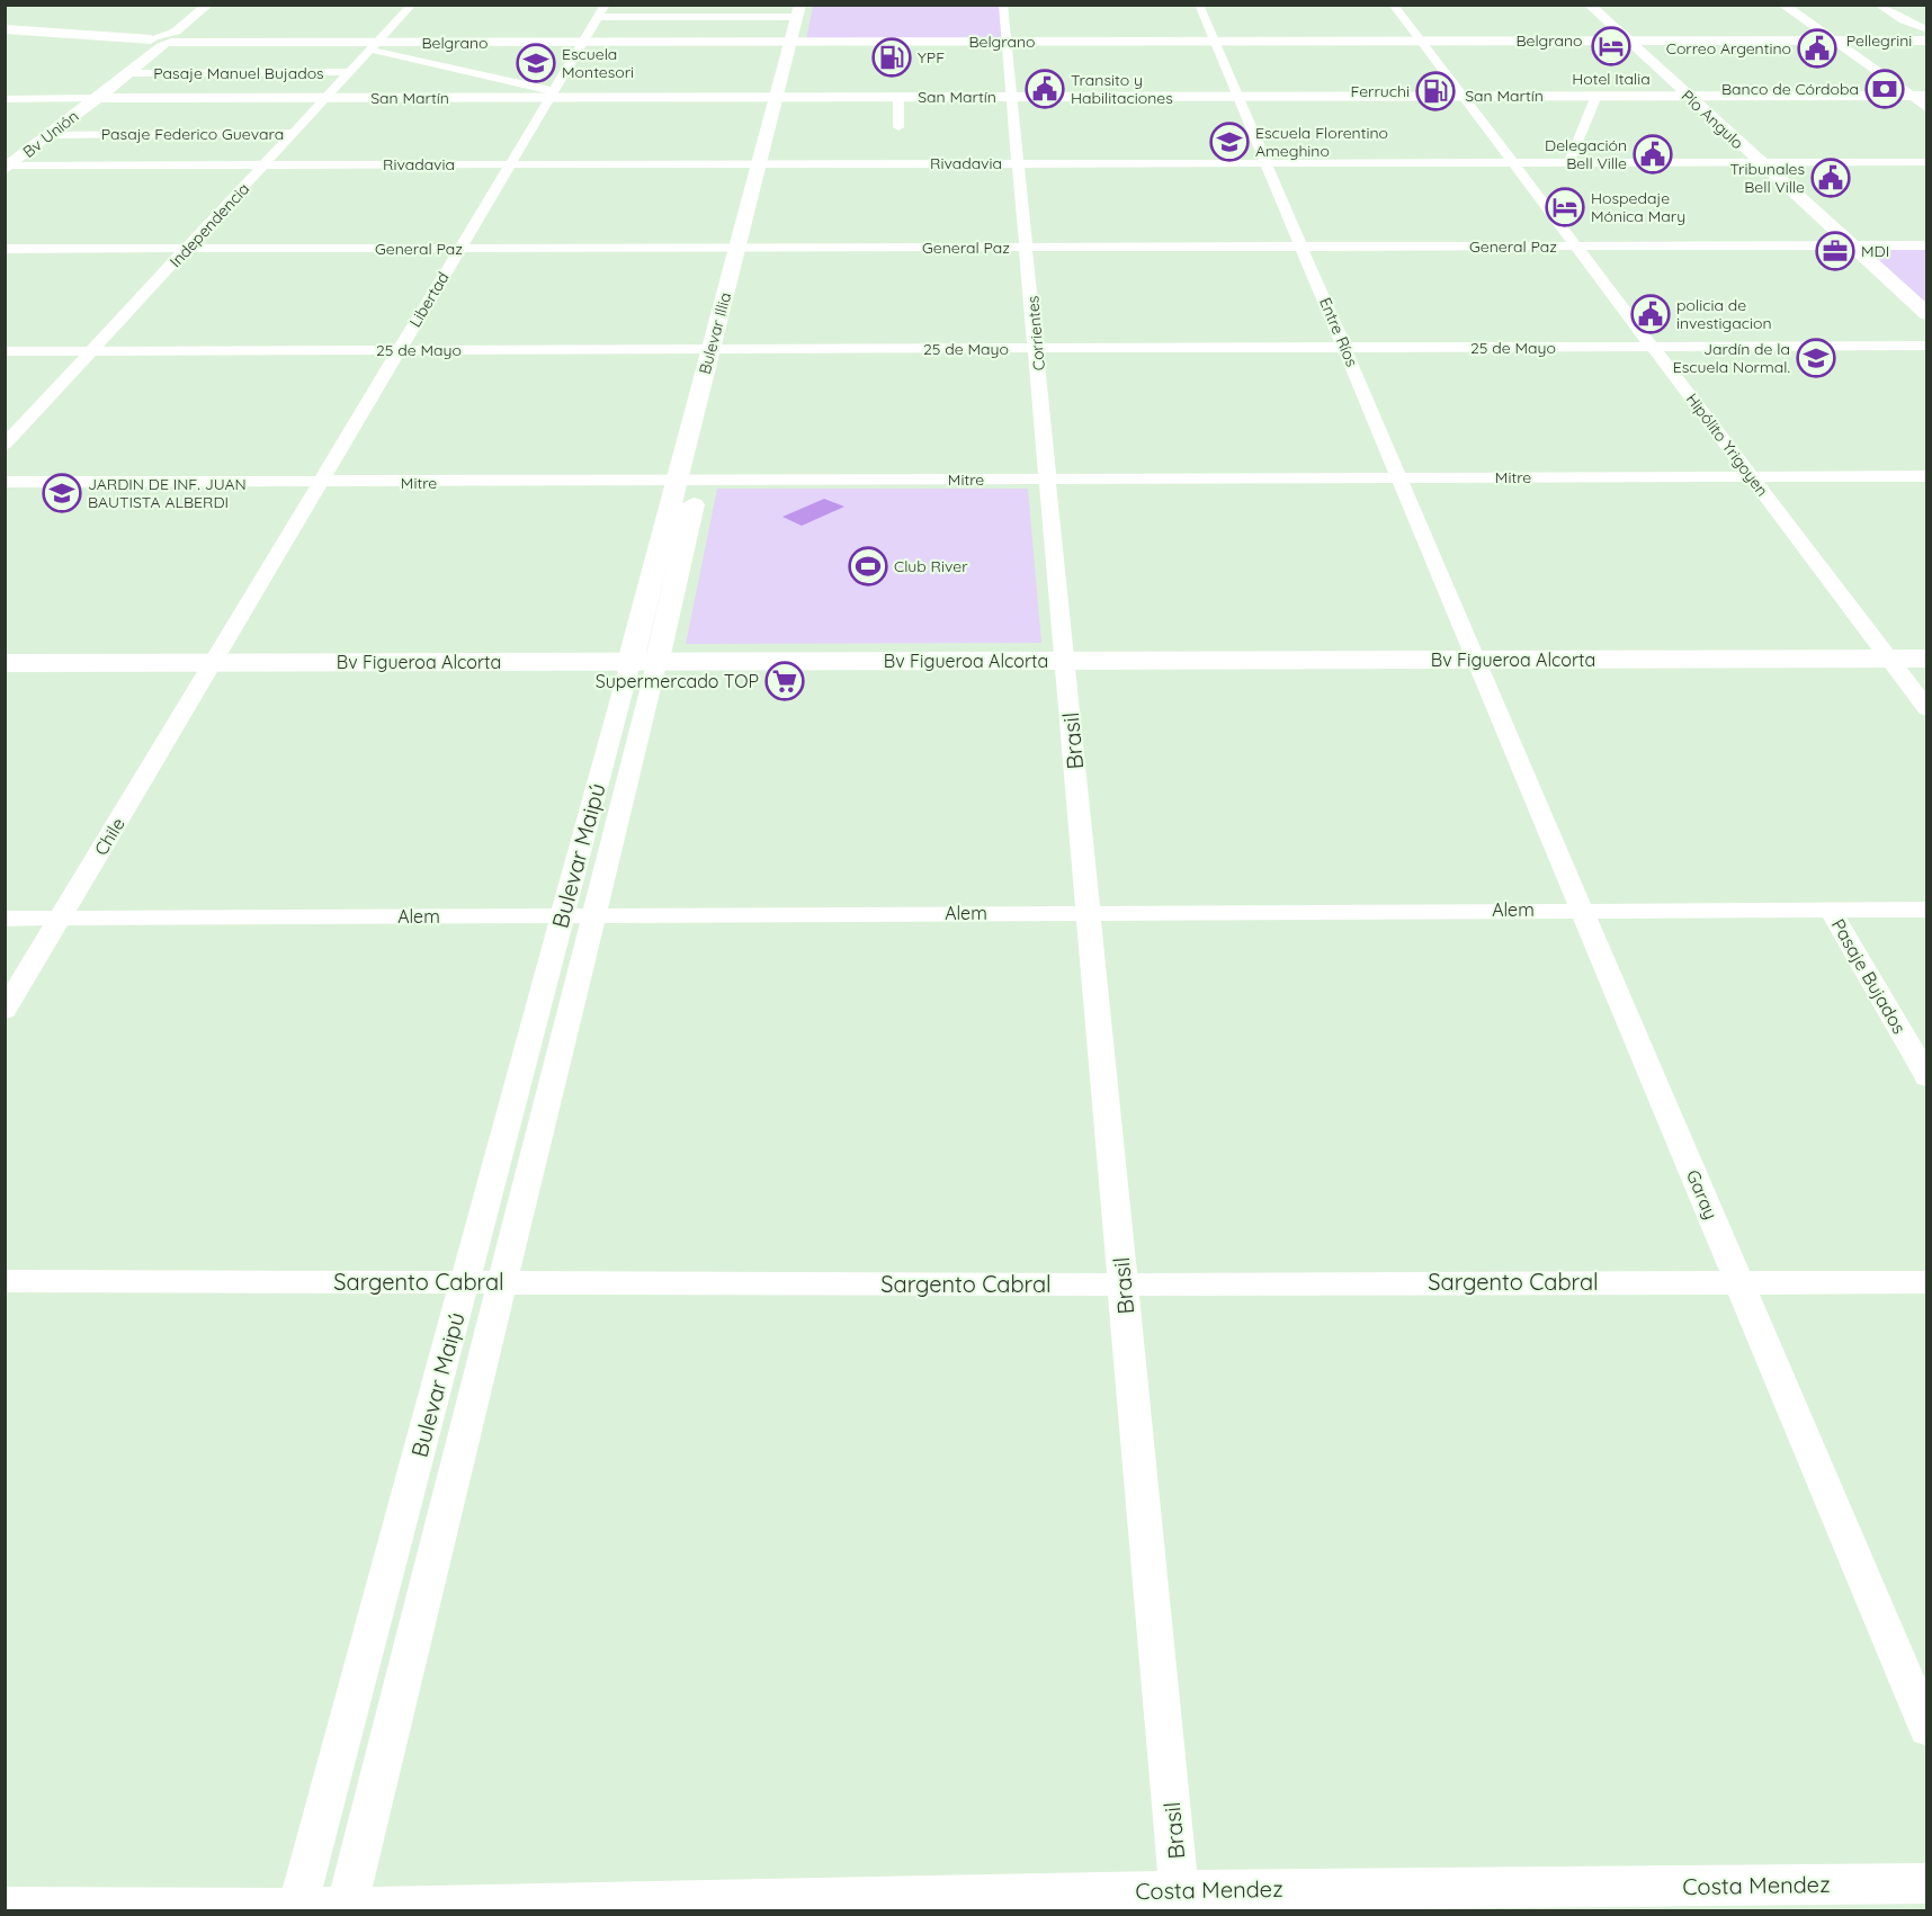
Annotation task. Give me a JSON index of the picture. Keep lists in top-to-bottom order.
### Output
{
  "streets": {
    "main road": [
      "Belgrano",
      "Pellegrini",
      "San Martín",
      "Bv Unión",
      "Bv Figueroa Alcorta"
    ],
    "street": [
      "Pasaje Manuel Bujados",
      "Pío Angulo",
      "Pasaje Federico Guevara",
      "Rivadavia",
      "Independencia",
      "General Paz",
      "Libertad",
      "Entre Ríos",
      "Bulevar Illia",
      "Corrientes",
      "25 de Mayo",
      "Hipólito Yrigoyen",
      "Mitre",
      "Brasil",
      "Chile",
      "Bulevar Maipú",
      "Alem",
      "Pasaje Bujados",
      "Garay",
      "Sargento Cabral",
      "Costa Mendez"
    ]
  },
  "crossings": [
    ["Belgrano", "Pellegrini"],
    ["Belgrano", "Pío Angulo"],
    ["Belgrano", "Bv Unión"],
    ["Belgrano", "Independencia"],
    ["Belgrano", "Libertad"],
    ["Belgrano", "Entre Ríos"],
    ["Belgrano", "Bulevar Illia"],
    ["Belgrano", "Corrientes"],
    ["Belgrano", "Hipólito Yrigoyen"],
    ["Pasaje Manuel Bujados", "Bv Unión"],
    ["Pasaje Manuel Bujados", "Independencia"],
    ["San Martín", "Pío Angulo"],
    ["San Martín", "Bv Unión"],
    ["San Martín", "Independencia"],
    ["San Martín", "Libertad"],
    ["San Martín", "Entre Ríos"],
    ["San Martín", "Bulevar Illia"],
    ["San Martín", "Corrientes"],
    ["San Martín", "Hipólito Yrigoyen"],
    ["Pío Angulo", "Rivadavia"],
    ["Pío Angulo", "General Paz"],
    ["Bv Unión", "Pasaje Federico Guevara"],
    ["Bv Unión", "Rivadavia"],
    ["Pasaje Federico Guevara", "Independencia"],
    ["Rivadavia", "Independencia"],
    ["Rivadavia", "Libertad"],
    ["Rivadavia", "Entre Ríos"],
    ["Rivadavia", "Bulevar Illia"],
    ["Rivadavia", "Corrientes"],
    ["Rivadavia", "Hipólito Yrigoyen"],
    ["Independencia", "General Paz"],
    ["Independencia", "25 de Mayo"],
    ["General Paz", "Libertad"],
    ["General Paz", "Entre Ríos"],
    ["General Paz", "Bulevar Illia"],
    ["General Paz", "Corrientes"],
    ["General Paz", "Hipólito Yrigoyen"],
    ["Libertad", "25 de Mayo"],
    ["Libertad", "Mitre"],
    ["Libertad", "Bv Figueroa Alcorta"],
    ["Libertad", "Chile"],
    ["Entre Ríos", "25 de Mayo"],
    ["Entre Ríos", "Mitre"],
    ["Entre Ríos", "Bv Figueroa Alcorta"],
    ["Entre Ríos", "Garay"],
    ["Bulevar Illia", "25 de Mayo"],
    ["Bulevar Illia", "Mitre"],
    ["Bulevar Illia", "Bv Figueroa Alcorta"],
    ["Bulevar Illia", "Bulevar Maipú"],
    ["Corrientes", "25 de Mayo"],
    ["Corrientes", "Mitre"],
    ["Corrientes", "Bv Figueroa Alcorta"],
    ["Corrientes", "Brasil"],
    ["25 de Mayo", "Hipólito Yrigoyen"],
    ["Hipólito Yrigoyen", "Mitre"],
    ["Hipólito Yrigoyen", "Bv Figueroa Alcorta"],
    ["Bv Figueroa Alcorta", "Brasil"],
    ["Bv Figueroa Alcorta", "Chile"],
    ["Bv Figueroa Alcorta", "Bulevar Maipú"],
    ["Bv Figueroa Alcorta", "Garay"],
    ["Brasil", "Alem"],
    ["Brasil", "Sargento Cabral"],
    ["Brasil", "Costa Mendez"],
    ["Chile", "Alem"],
    ["Bulevar Maipú", "Alem"],
    ["Bulevar Maipú", "Sargento Cabral"],
    ["Bulevar Maipú", "Costa Mendez"],
    ["Alem", "Pasaje Bujados"],
    ["Alem", "Garay"],
    ["Garay", "Sargento Cabral"]
  ],
  "places": {
    "hotel": ["Hotel Italia", "Hospedaje Mónica Mary"],
    "public building": [
      "Correo Argentino",
      "Transito y Habilitaciones",
      "Delegación Bell Ville",
      "Tribunales Bell Ville",
      "policia de investigacion"
    ],
    "fuel station": ["YPF", "Ferruchi"],
    "school or university": [
      "Escuela Montesori",
      "Escuela Florentino Ameghino",
      "Jardín de la Escuela Normal.",
      "JARDIN DE INF. JUAN BAUTISTA ALBERDI"
    ],
    "bank": ["Banco de Córdoba"],
    "office": ["MDI"],
    "sports": ["Club River"],
    "supermarket": ["Supermercado TOP"]
  }
}
